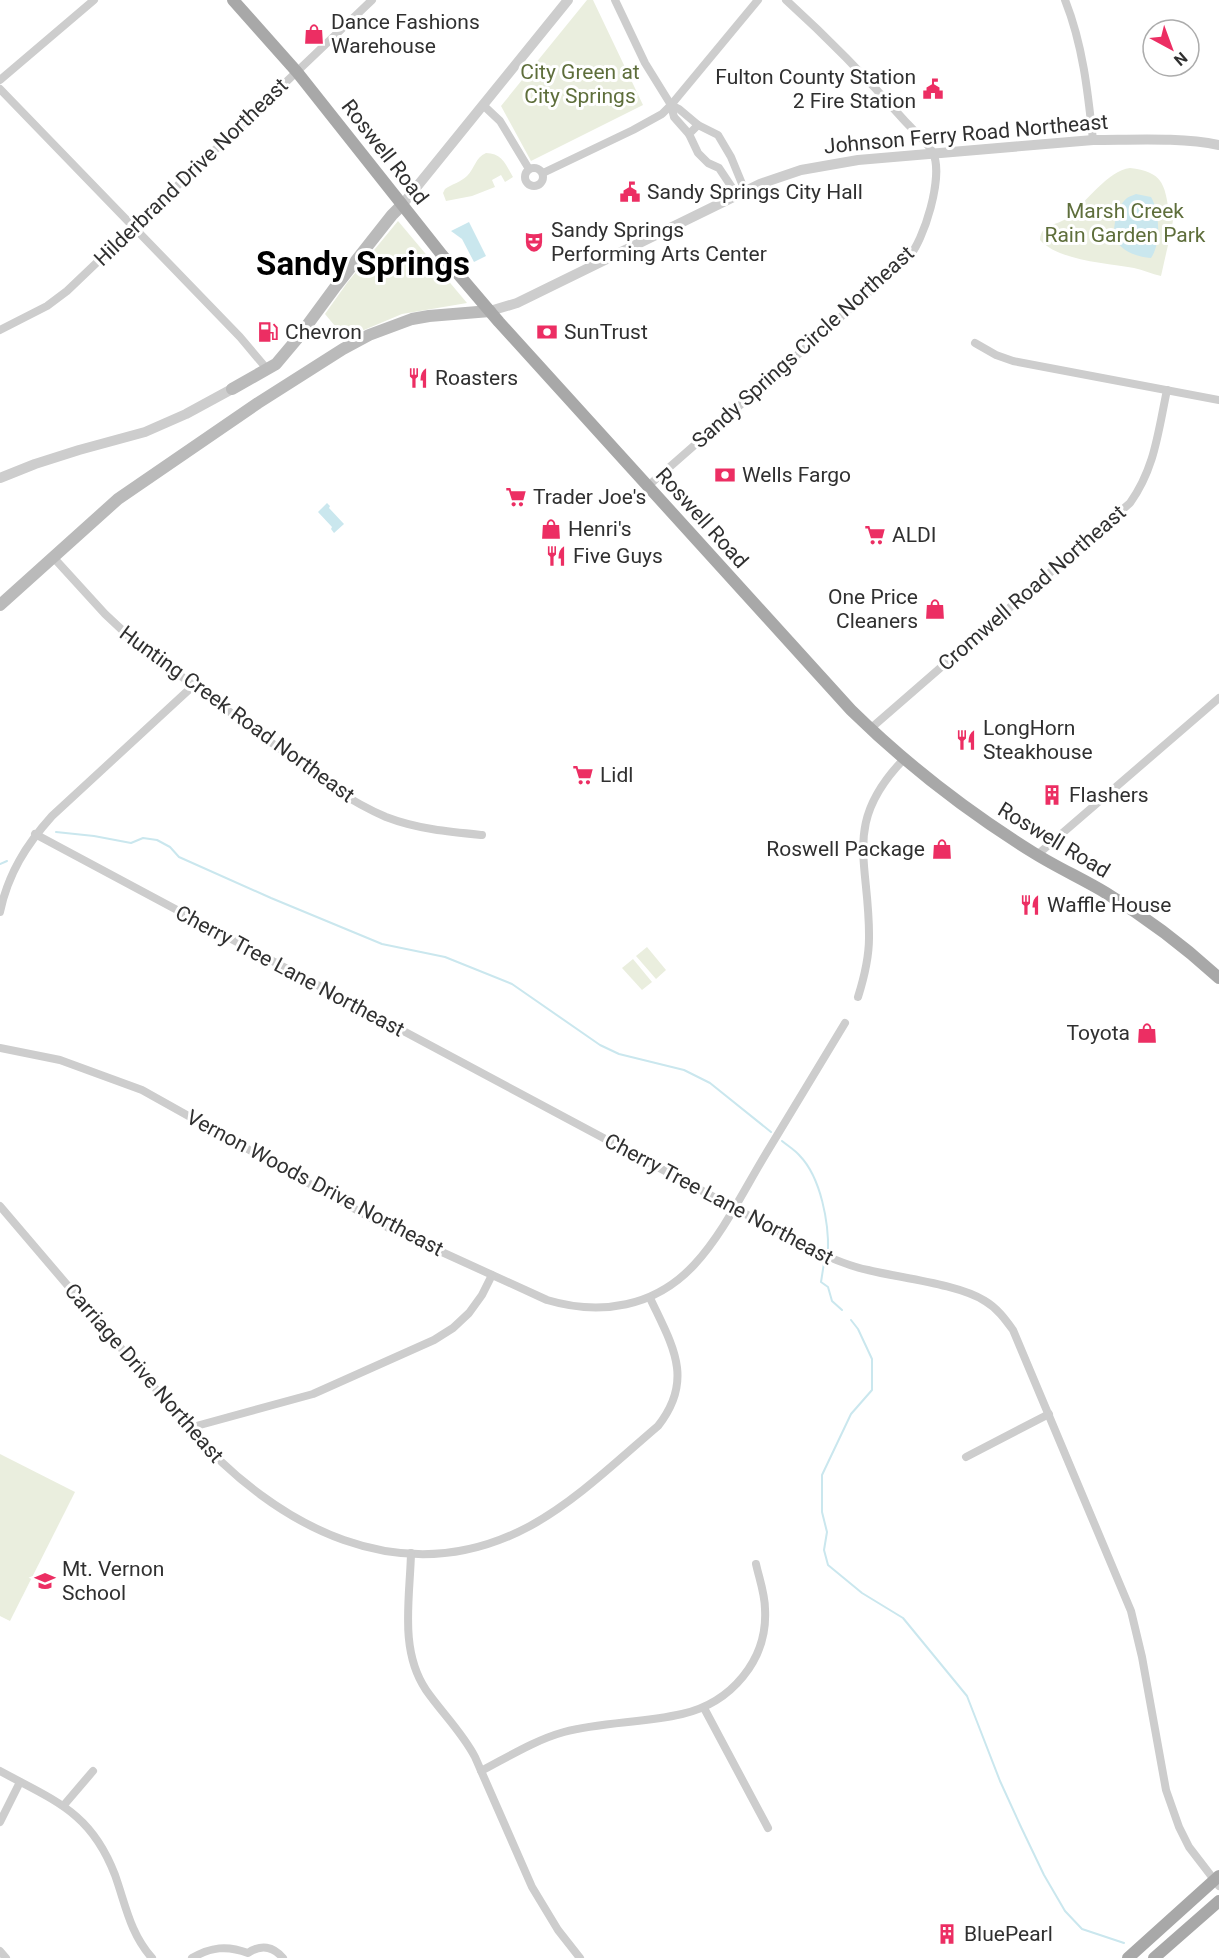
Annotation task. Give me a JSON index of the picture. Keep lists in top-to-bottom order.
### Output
{
  "streets": {
    "main road": ["Johnson Ferry Road Northeast", "Roswell Road"],
    "street": [
      "Hilderbrand Drive Northeast",
      "Sandy Springs Circle Northeast",
      "Cromwell Road Northeast",
      "Hunting Creek Road Northeast",
      "Cherry Tree Lane Northeast",
      "Vernon Woods Drive Northeast",
      "Carriage Drive Northeast"
    ]
  },
  "crossings": [
    ["Johnson Ferry Road Northeast", "Roswell Road"],
    ["Johnson Ferry Road Northeast", "Sandy Springs Circle Northeast"],
    ["Johnson Ferry Road Northeast", "Hunting Creek Road Northeast"],
    ["Roswell Road", "Hilderbrand Drive Northeast"],
    ["Roswell Road", "Sandy Springs Circle Northeast"],
    ["Roswell Road", "Cromwell Road Northeast"],
    ["Cherry Tree Lane Northeast", "Vernon Woods Drive Northeast"],
    ["Vernon Woods Drive Northeast", "Carriage Drive Northeast"]
  ],
  "districts": ["Sandy Springs"],
  "parks": ["City Green at City Springs", "Marsh Creek Rain Garden Park"],
  "places": {
    "shop": [
      "Dance Fashions Warehouse",
      "Henri's",
      "One Price Cleaners",
      "Roswell Package",
      "Toyota"
    ],
    "public building": ["Fulton County Station 2 Fire Station", "Sandy Springs City Hall"],
    "theatre": ["Sandy Springs Performing Arts Center"],
    "fuel station": ["Chevron"],
    "bank": ["SunTrust", "Wells Fargo"],
    "restaurant": [
      "Roasters",
      "Five Guys",
      "LongHorn Steakhouse",
      "Waffle House"
    ],
    "supermarket": ["Trader Joe's", "ALDI", "Lidl"],
    "building": ["Flashers", "BluePearl"],
    "school or university": ["Mt. Vernon School"]
  },
  "north": "bottom right"
}
